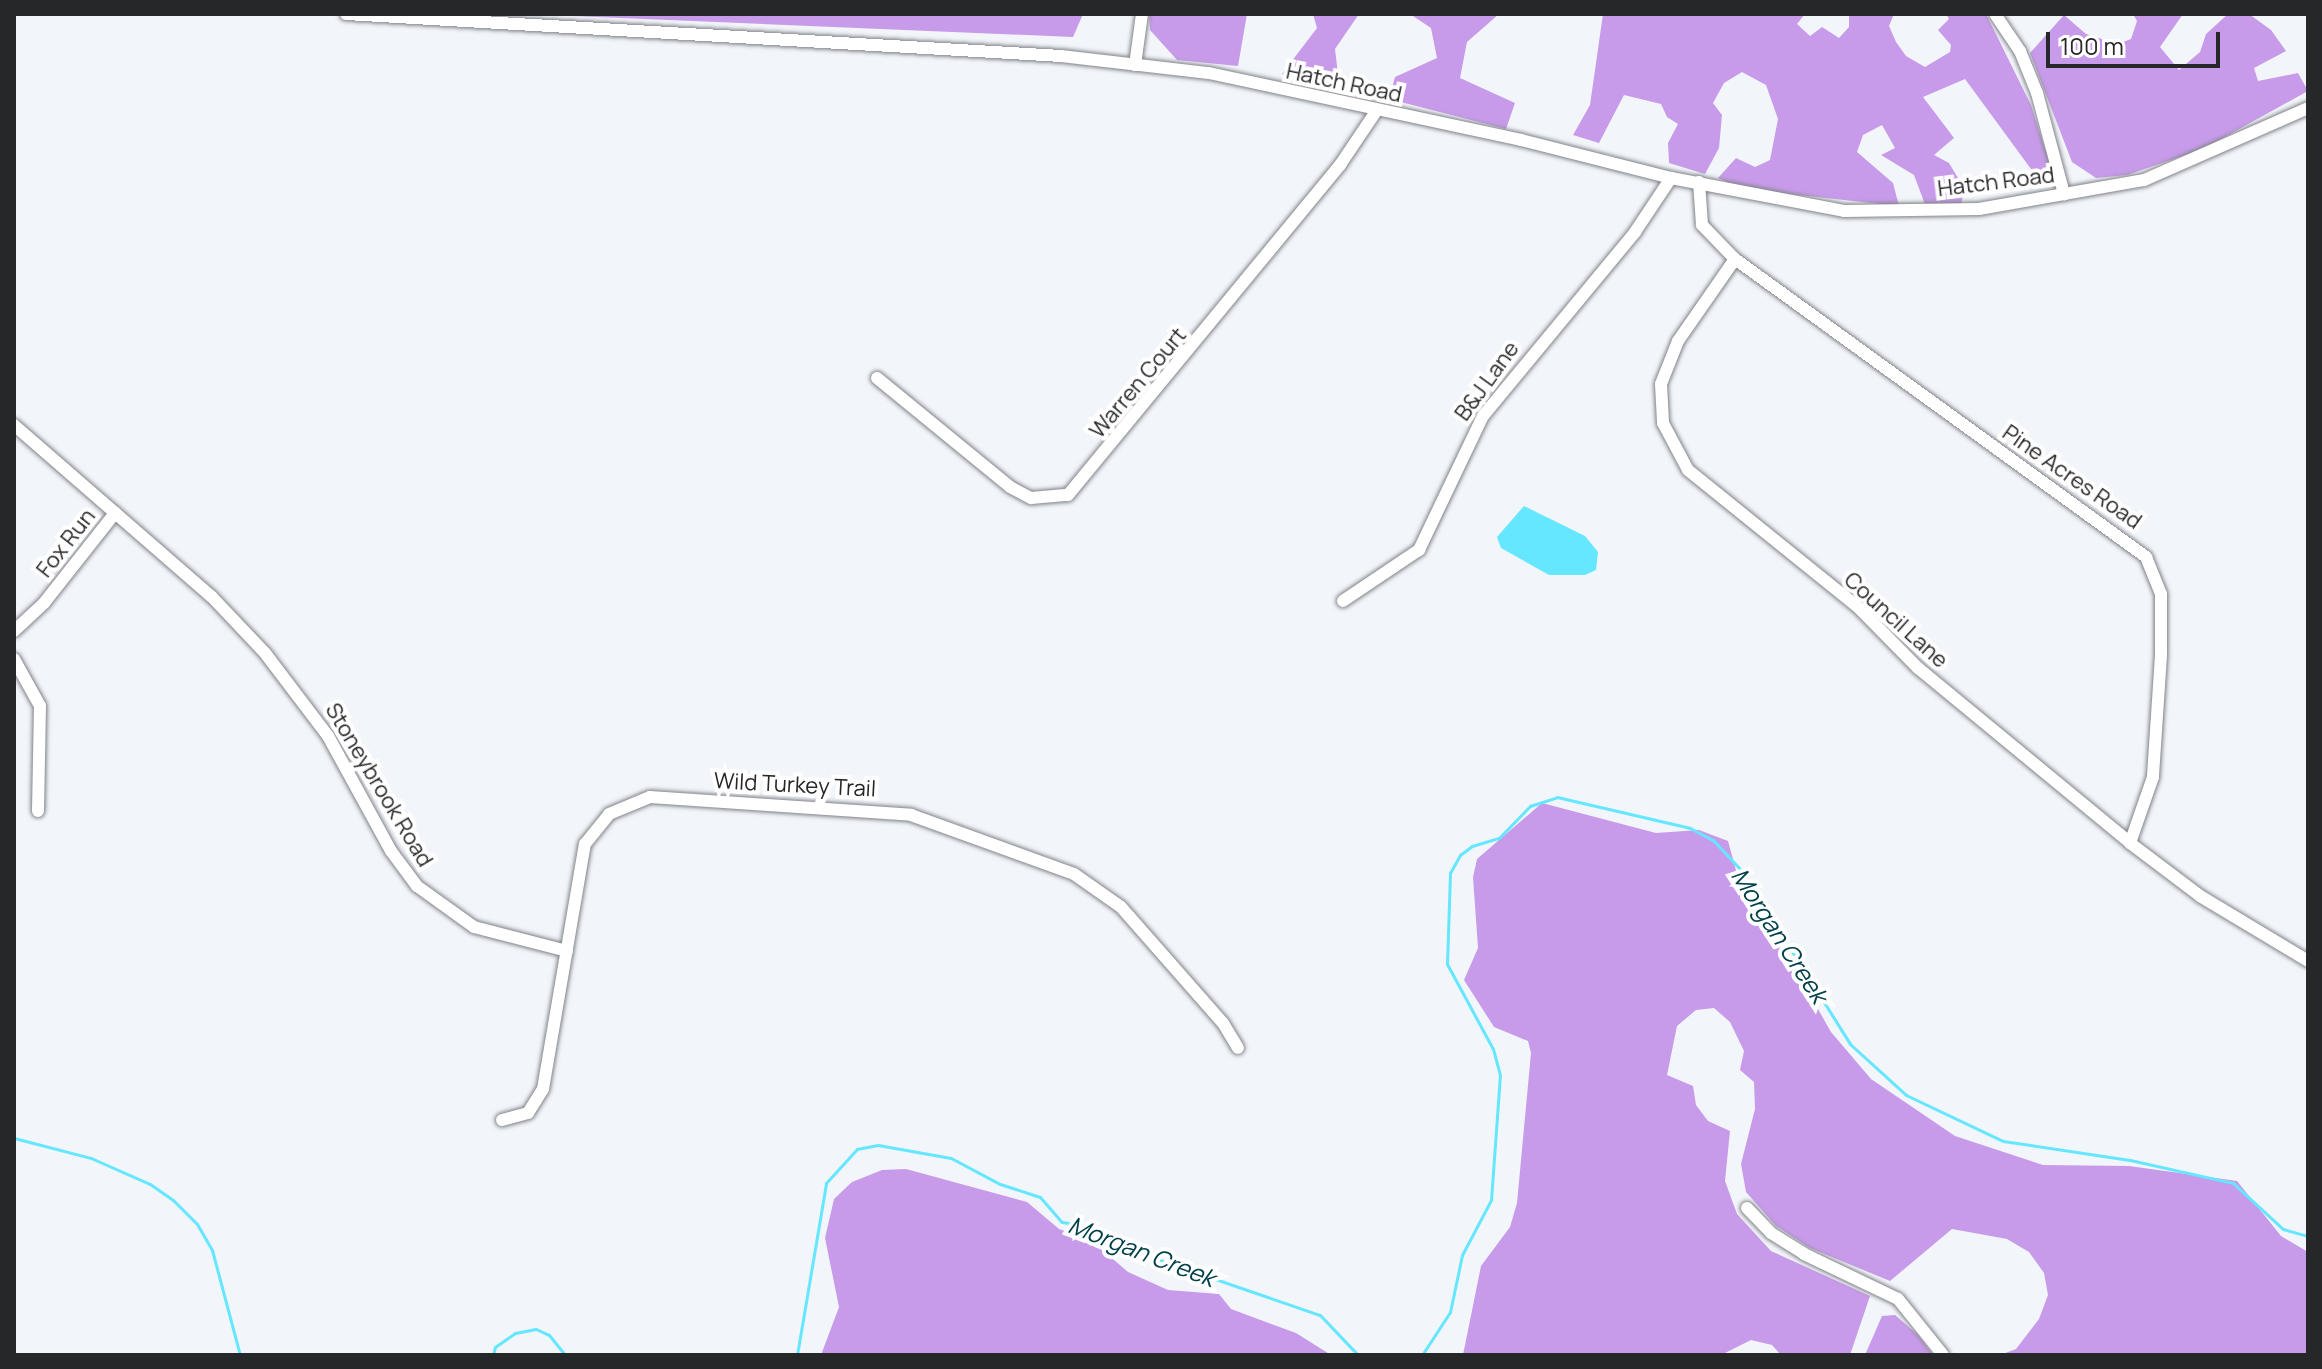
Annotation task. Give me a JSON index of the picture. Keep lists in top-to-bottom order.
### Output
{
  "streets": {
    "street": [
      "Hatch Road",
      "B&J Lane",
      "Warren Court",
      "Pine Acres Road",
      "Fox Run",
      "Council Lane",
      "Stoneybrook Road",
      "Wild Turkey Trail"
    ]
  },
  "crossings": [
    ["Hatch Road", "B&J Lane"],
    ["Hatch Road", "Warren Court"],
    ["Pine Acres Road", "Council Lane"],
    ["Fox Run", "Stoneybrook Road"],
    ["Stoneybrook Road", "Wild Turkey Trail"]
  ],
  "water": ["Morgan Creek"],
  "scale_bar": "100 m"
}
